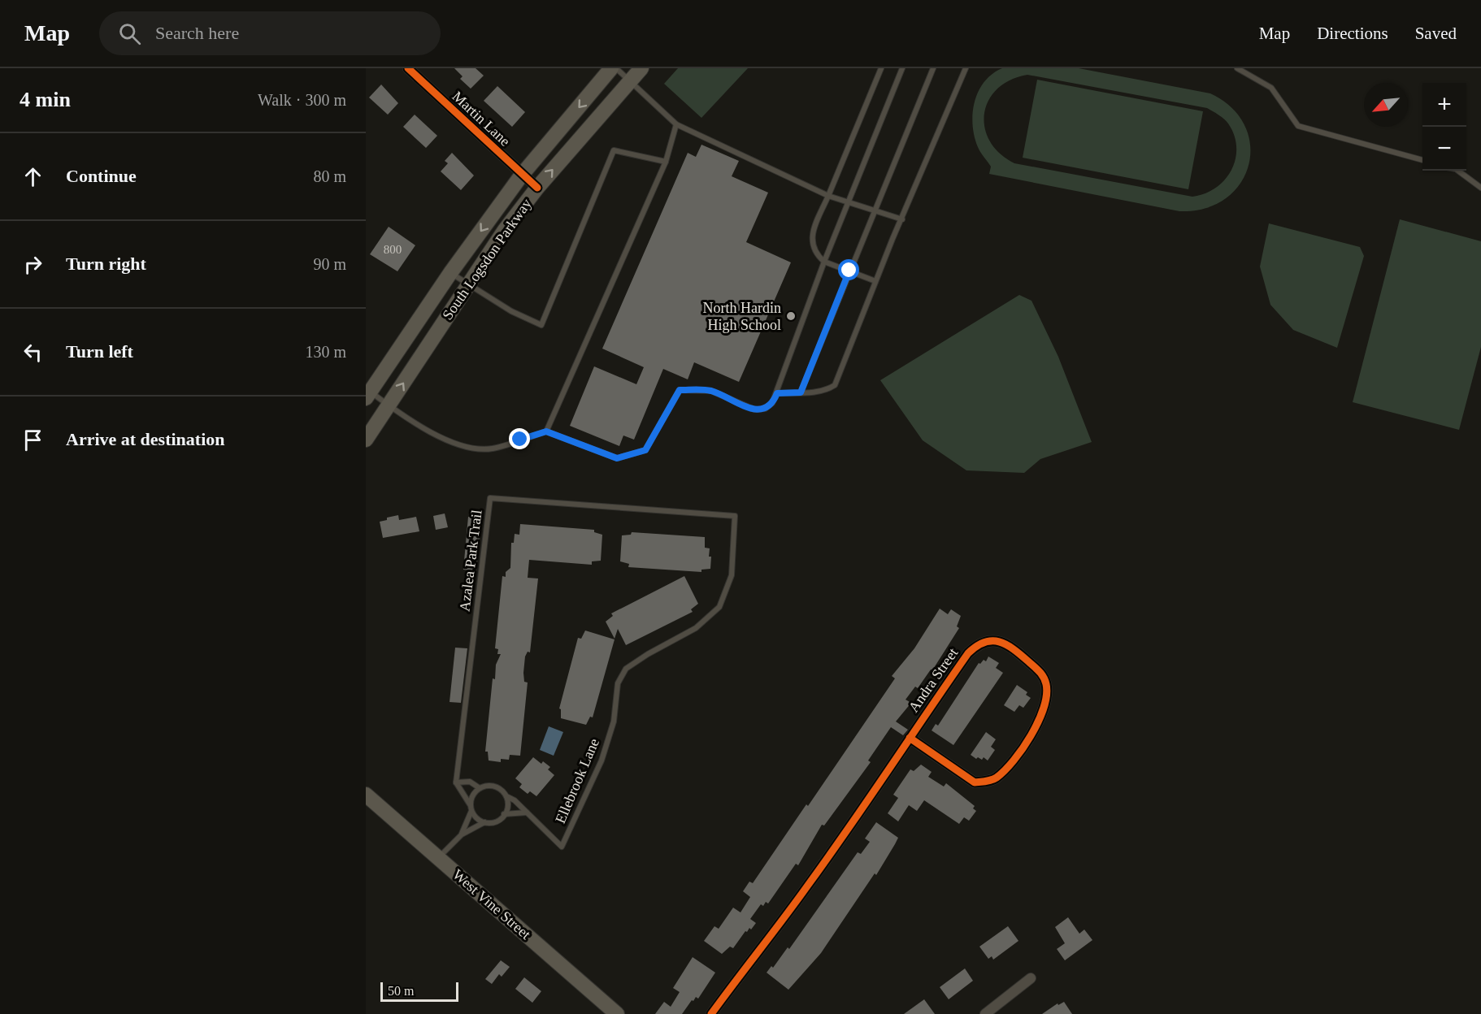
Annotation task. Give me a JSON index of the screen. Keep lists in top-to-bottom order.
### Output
{
  "streets": {
    "main road": ["South Logsdon Parkway", "West Vine Street"],
    "street": ["Martin Lane", "Andra Street"],
    "lane": ["Azalea Park Trail", "Ellebrook Lane"]
  },
  "crossings": [
    ["Martin Lane", "South Logsdon Parkway"],
    ["Azalea Park Trail", "Ellebrook Lane"]
  ],
  "places": ["North Hardin High School"],
  "house_numbers": ["800"],
  "scale_bar": "50 m",
  "north": "bottom left",
  "page": {
    "header": "Map",
    "search": "Search here",
    "nav": ["Map", "Directions", "Saved"],
    "heading": ["4 min", "Walk · 300 m"],
    "map_buttons": ["+", "−"],
    "list": [
      ["Continue", "80 m"],
      ["Turn right", "90 m"],
      ["Turn left", "130 m"],
      "Arrive at destination"
    ],
    "scale": "50 m"
  }
}
